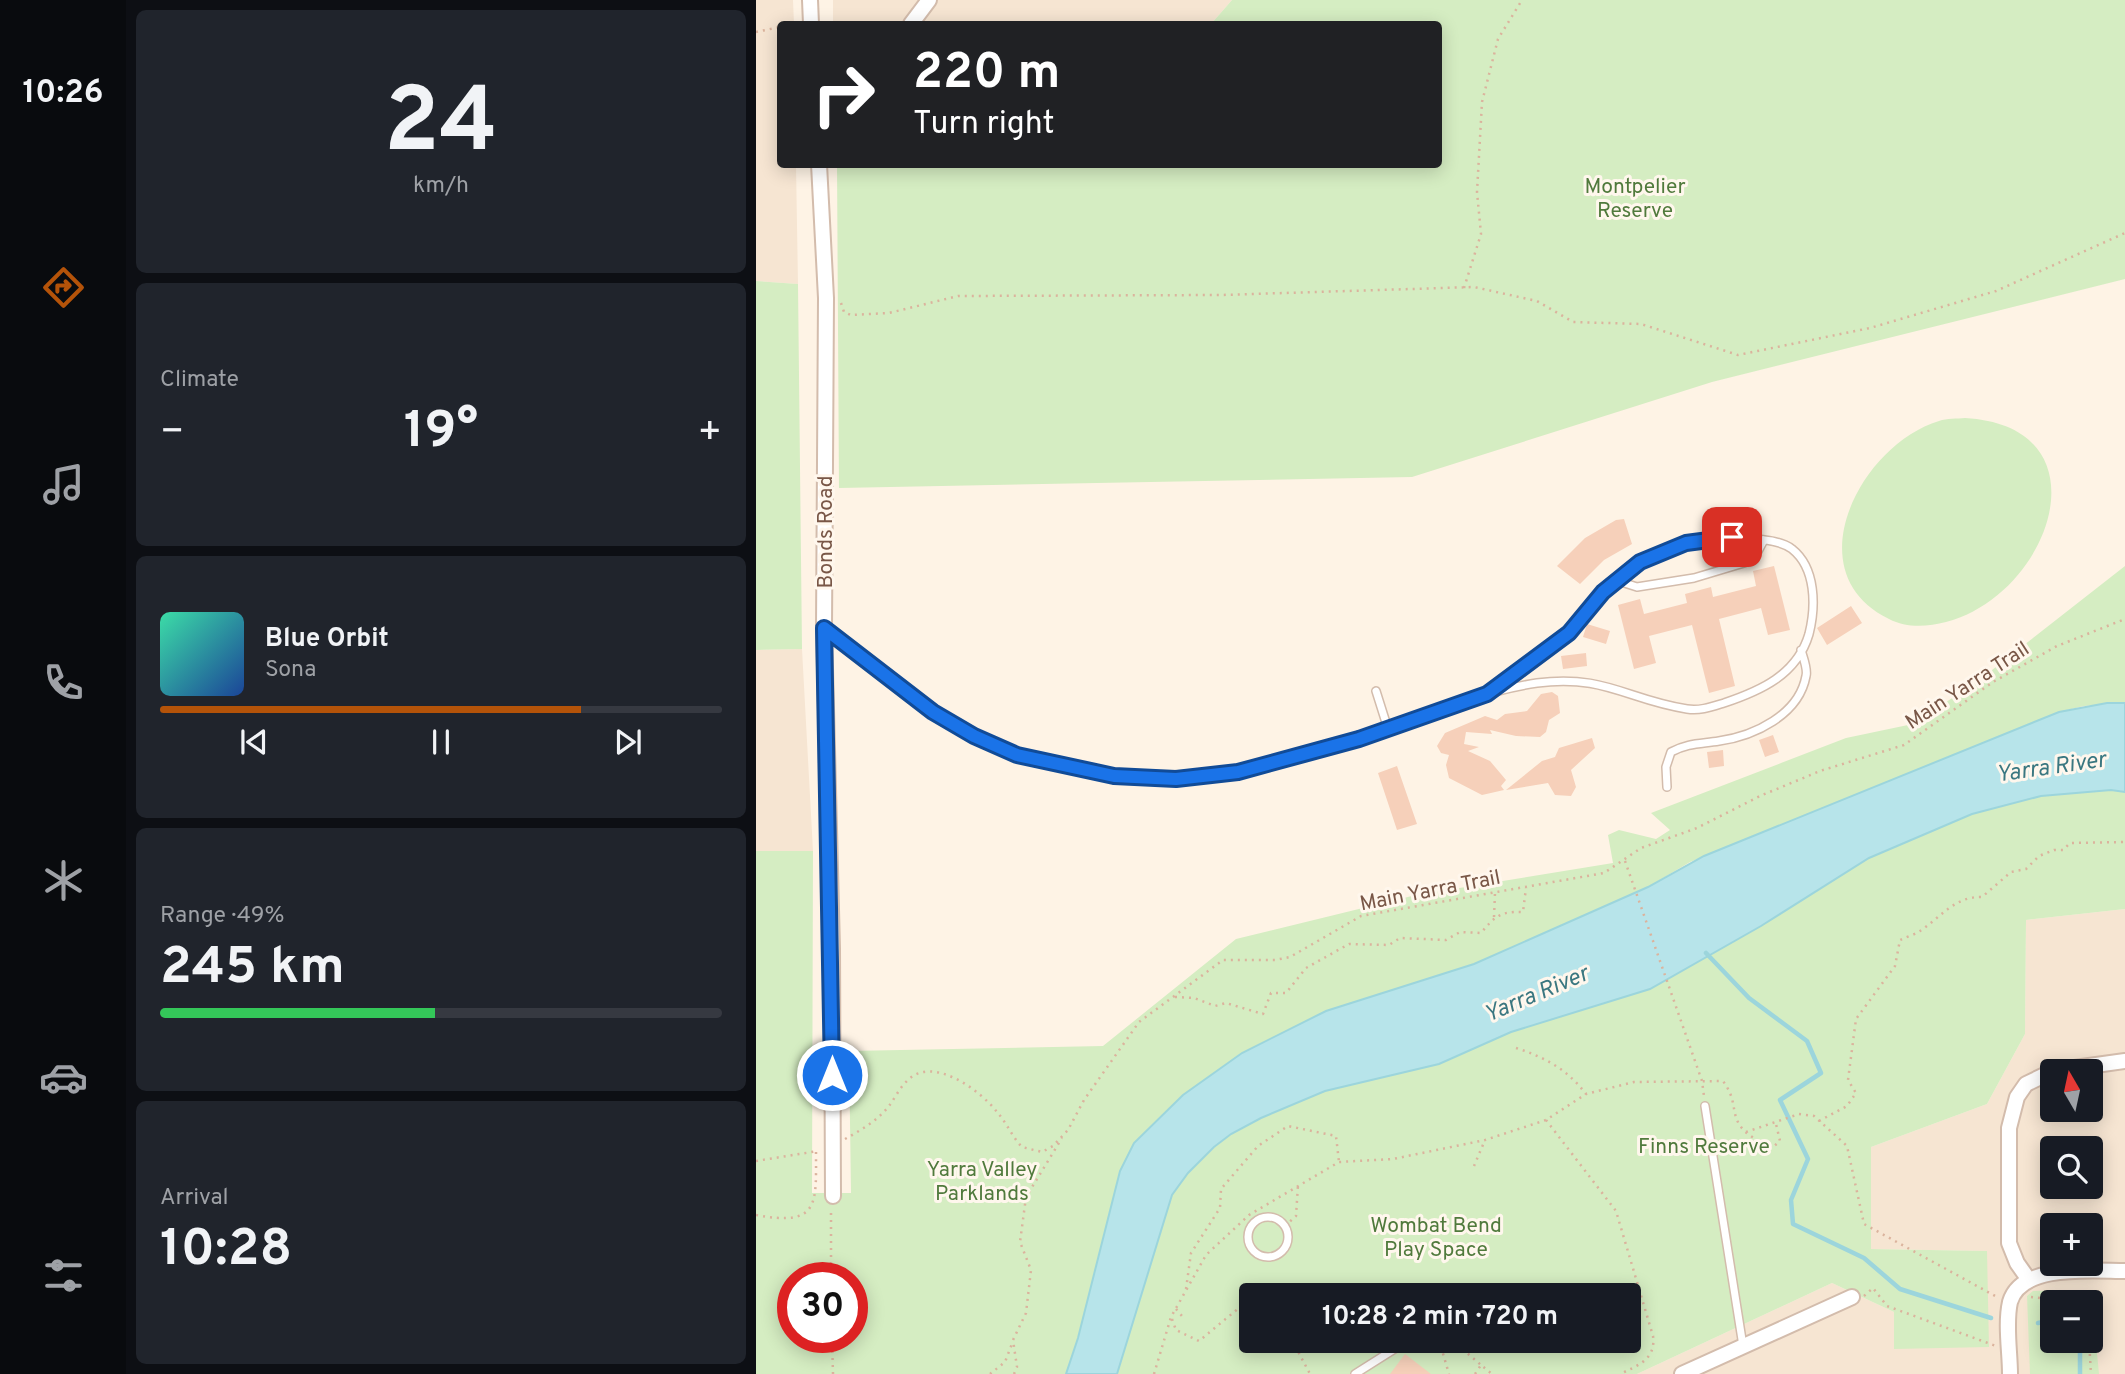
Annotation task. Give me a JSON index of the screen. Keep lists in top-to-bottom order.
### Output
{
  "streets": {
    "street": ["Bonds Road"],
    "path": ["Main Yarra Trail"]
  },
  "crossings": [
    ["Bonds Road", "Main Yarra Trail"]
  ],
  "water": ["Yarra River"],
  "parks": [
    "Montpelier Reserve",
    "Finns Reserve",
    "Yarra Valley Parklands",
    "Wombat Bend Play Space"
  ],
  "north": "top",
  "page": {
    "tabs": "10:26",
    "tile": [
      ["24", "km/h"],
      "Climate",
      ["Range · 49%", "245 km"],
      ["Arrival", "10:28"]
    ],
    "turn": ["220 m", "Turn right"],
    "heat": ["−", "19°", "+"],
    "song": ["Blue Orbit", "Sona"],
    "map_buttons": ["+", "−"],
    "limit": "30",
    "trip": "10:28 · 2 min · 720 m"
  }
}
